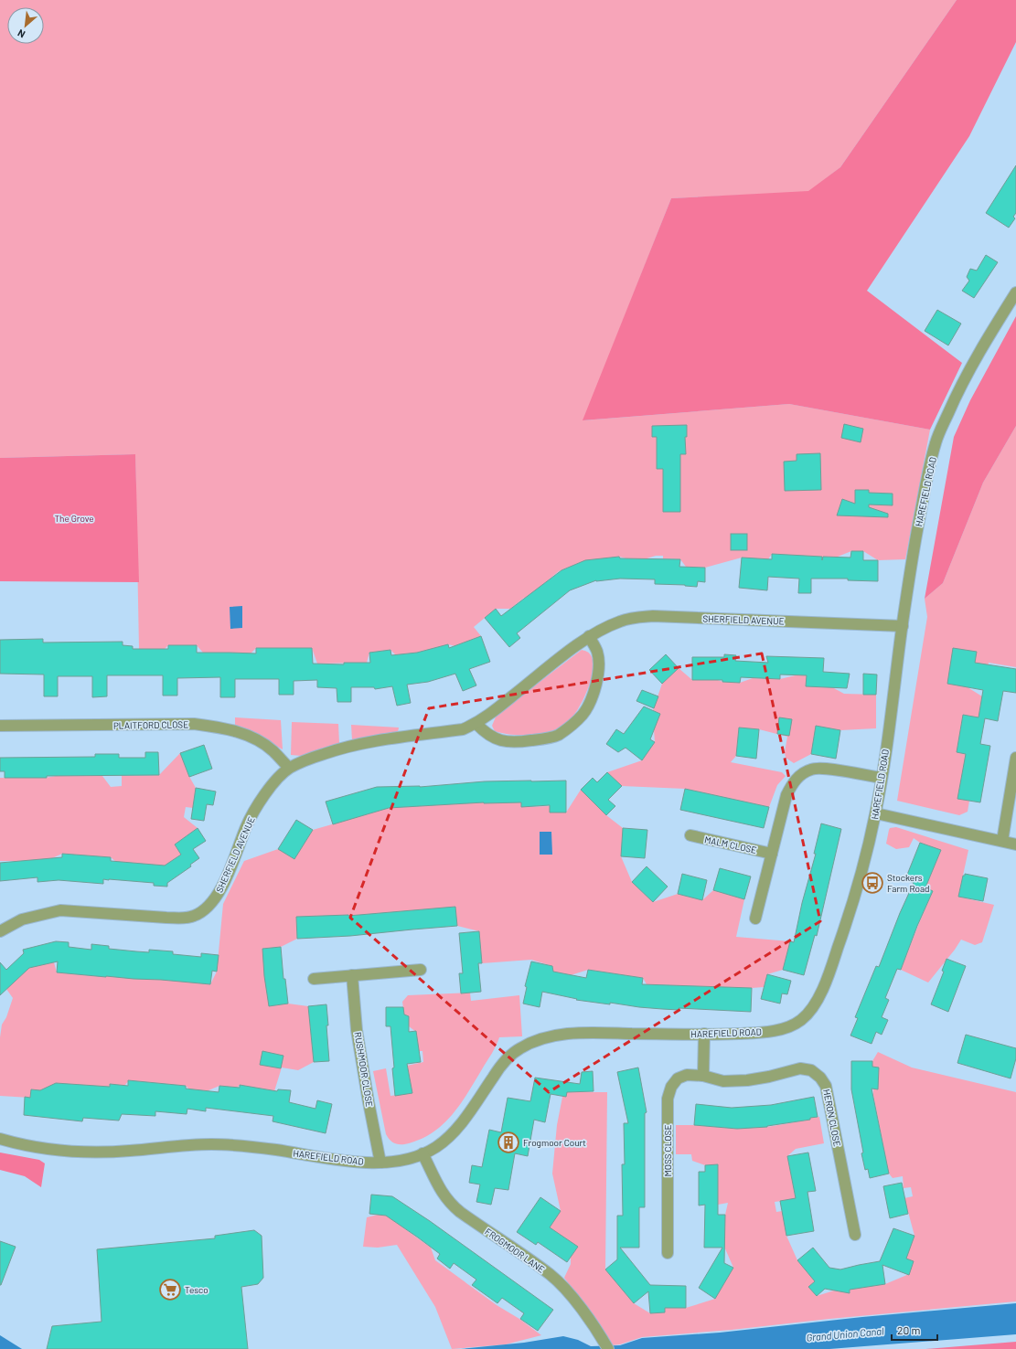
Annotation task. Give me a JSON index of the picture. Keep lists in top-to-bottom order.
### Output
{
  "streets": {
    "street": [
      "HAREFIELD ROAD",
      "SHERFIELD AVENUE",
      "PLAITFORD CLOSE",
      "MALM CLOSE",
      "RUSHMOOR CLOSE",
      "HERON CLOSE",
      "MOSS CLOSE",
      "FROGMOOR LANE"
    ]
  },
  "crossings": [
    ["HAREFIELD ROAD", "SHERFIELD AVENUE"],
    ["HAREFIELD ROAD", "RUSHMOOR CLOSE"],
    ["HAREFIELD ROAD", "FROGMOOR LANE"],
    ["SHERFIELD AVENUE", "PLAITFORD CLOSE"],
    ["HERON CLOSE", "MOSS CLOSE"]
  ],
  "water": ["Grand Union Canal"],
  "parks": ["The Grove"],
  "places": {
    "bus stop": ["Stockers Farm Road"],
    "building": ["Frogmoor Court"],
    "supermarket": ["Tesco"]
  },
  "scale_bar": "20 m",
  "north": "bottom left"
}
